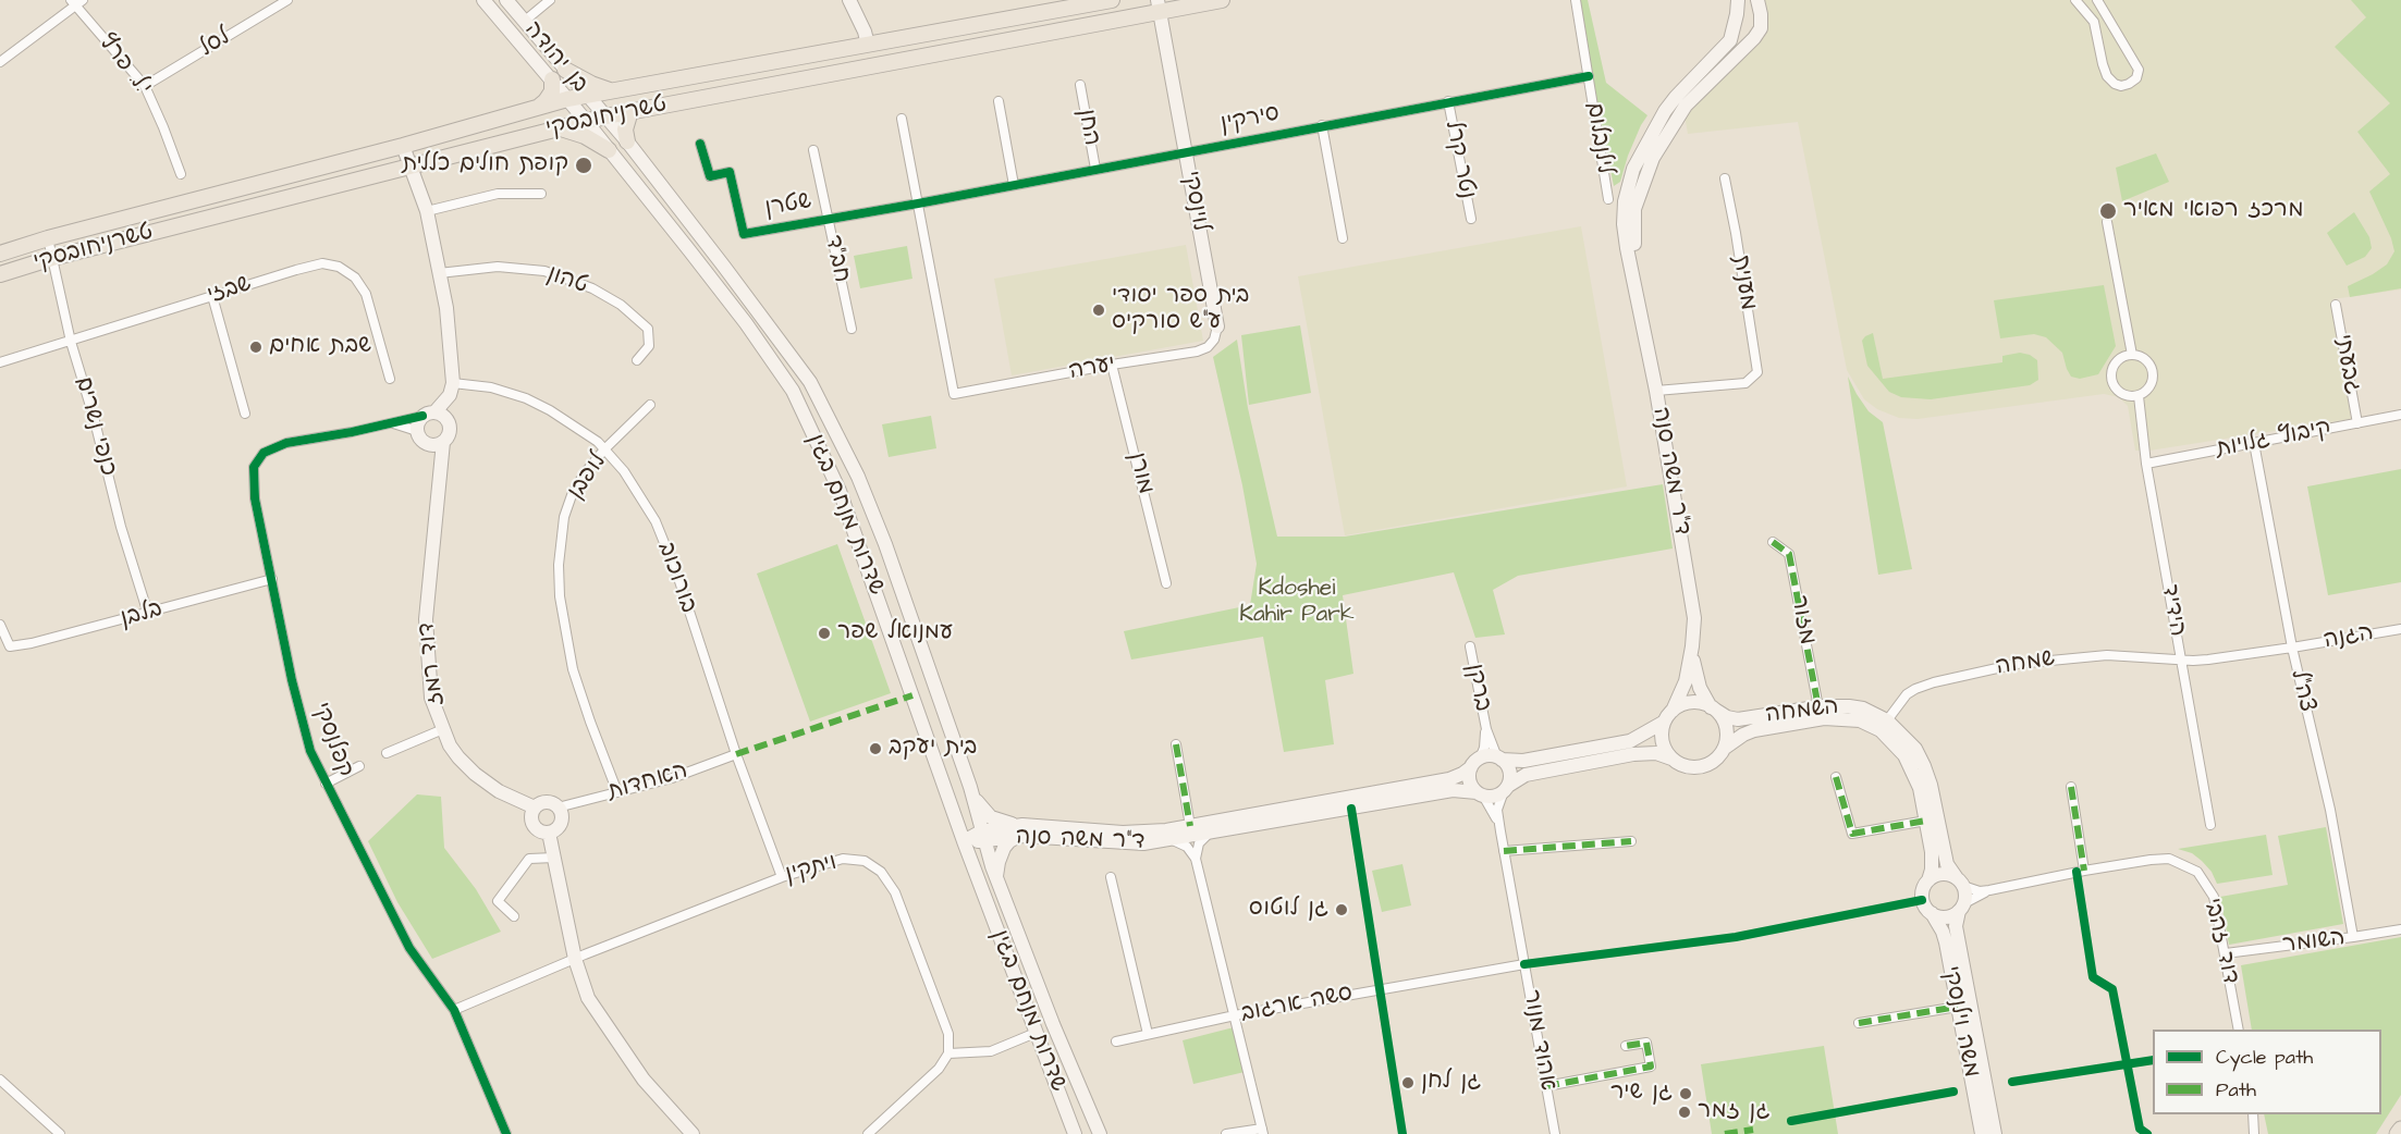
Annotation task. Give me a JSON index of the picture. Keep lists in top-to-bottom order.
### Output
{
  "streets": {
    "main road": ["טשרניחובסקי"],
    "street": [
      "לסל",
      "בן יהודה",
      "י.ל. פרץ",
      "סירקין",
      "החן",
      "לילנבלום",
      "נטר קרל",
      "לוינסקי",
      "שטרן",
      "חב\"ד",
      "טהון",
      "מענית",
      "שבזי",
      "גבעתי",
      "יערה",
      "כנפי נשרים",
      "קיבוץ גלויות",
      "ד\"ר משה סנה",
      "מורן",
      "לופבן",
      "שדרות מנחם בגין",
      "בורוכוב",
      "הידיד",
      "בלבן",
      "מזור",
      "הגנה",
      "דוד רמז",
      "שמחה",
      "ברקן",
      "צה\"ל",
      "השמחה",
      "קפלנסקי",
      "האחדות",
      "ויתקין",
      "דוד זהבי",
      "השומר",
      "סשה ארגוב",
      "משה וילנסקי",
      "אהוד מנור"
    ]
  },
  "crossings": [
    ["לסל", "י.ל. פרץ"],
    ["בן יהודה", "טשרניחובסקי"],
    ["בן יהודה", "שדרות מנחם בגין"],
    ["טשרניחובסקי", "לוינסקי"],
    ["טשרניחובסקי", "כנפי נשרים"],
    ["טשרניחובסקי", "שדרות מנחם בגין"],
    ["סירקין", "החן"],
    ["סירקין", "לילנבלום"],
    ["סירקין", "נטר קרל"],
    ["סירקין", "לוינסקי"],
    ["סירקין", "שטרן"],
    ["סירקין", "יערה"],
    ["לוינסקי", "יערה"],
    ["שטרן", "חב\"ד"],
    ["שטרן", "יערה"],
    ["מענית", "ד\"ר משה סנה"],
    ["שבזי", "כנפי נשרים"],
    ["גבעתי", "קיבוץ גלויות"],
    ["יערה", "מורן"],
    ["כנפי נשרים", "בלבן"],
    ["קיבוץ גלויות", "הידיד"],
    ["קיבוץ גלויות", "צה\"ל"],
    ["ד\"ר משה סנה", "שדרות מנחם בגין"],
    ["ד\"ר משה סנה", "ברקן"],
    ["ד\"ר משה סנה", "השמחה"],
    ["ד\"ר משה סנה", "אהוד מנור"],
    ["לופבן", "בורוכוב"],
    ["לופבן", "האחדות"],
    ["בורוכוב", "האחדות"],
    ["בורוכוב", "ויתקין"],
    ["הידיד", "הגנה"],
    ["הידיד", "שמחה"],
    ["בלבן", "קפלנסקי"],
    ["מזור", "השמחה"],
    ["הגנה", "שמחה"],
    ["הגנה", "צה\"ל"],
    ["דוד רמז", "קפלנסקי"],
    ["דוד רמז", "האחדות"],
    ["שמחה", "השמחה"],
    ["ברקן", "אהוד מנור"],
    ["צה\"ל", "השומר"],
    ["קפלנסקי", "ויתקין"],
    ["דוד זהבי", "השומר"],
    ["דוד זהבי", "משה וילנסקי"],
    ["סשה ארגוב", "אהוד מנור"]
  ],
  "parks": ["Kdoshei Kahir Park"],
  "places": [
    "קופת חולים כללית",
    "מרכז רפואי מאיר",
    "בית ספר יסודי ע\"ש סורקיס",
    "שבת אחים",
    "עמנואל שפר",
    "בית יעקב",
    "גן לוטוס",
    "גן לחן",
    "גן שיר",
    "גן זמר"
  ],
  "legend": ["Cycle path", "Path"]
}
